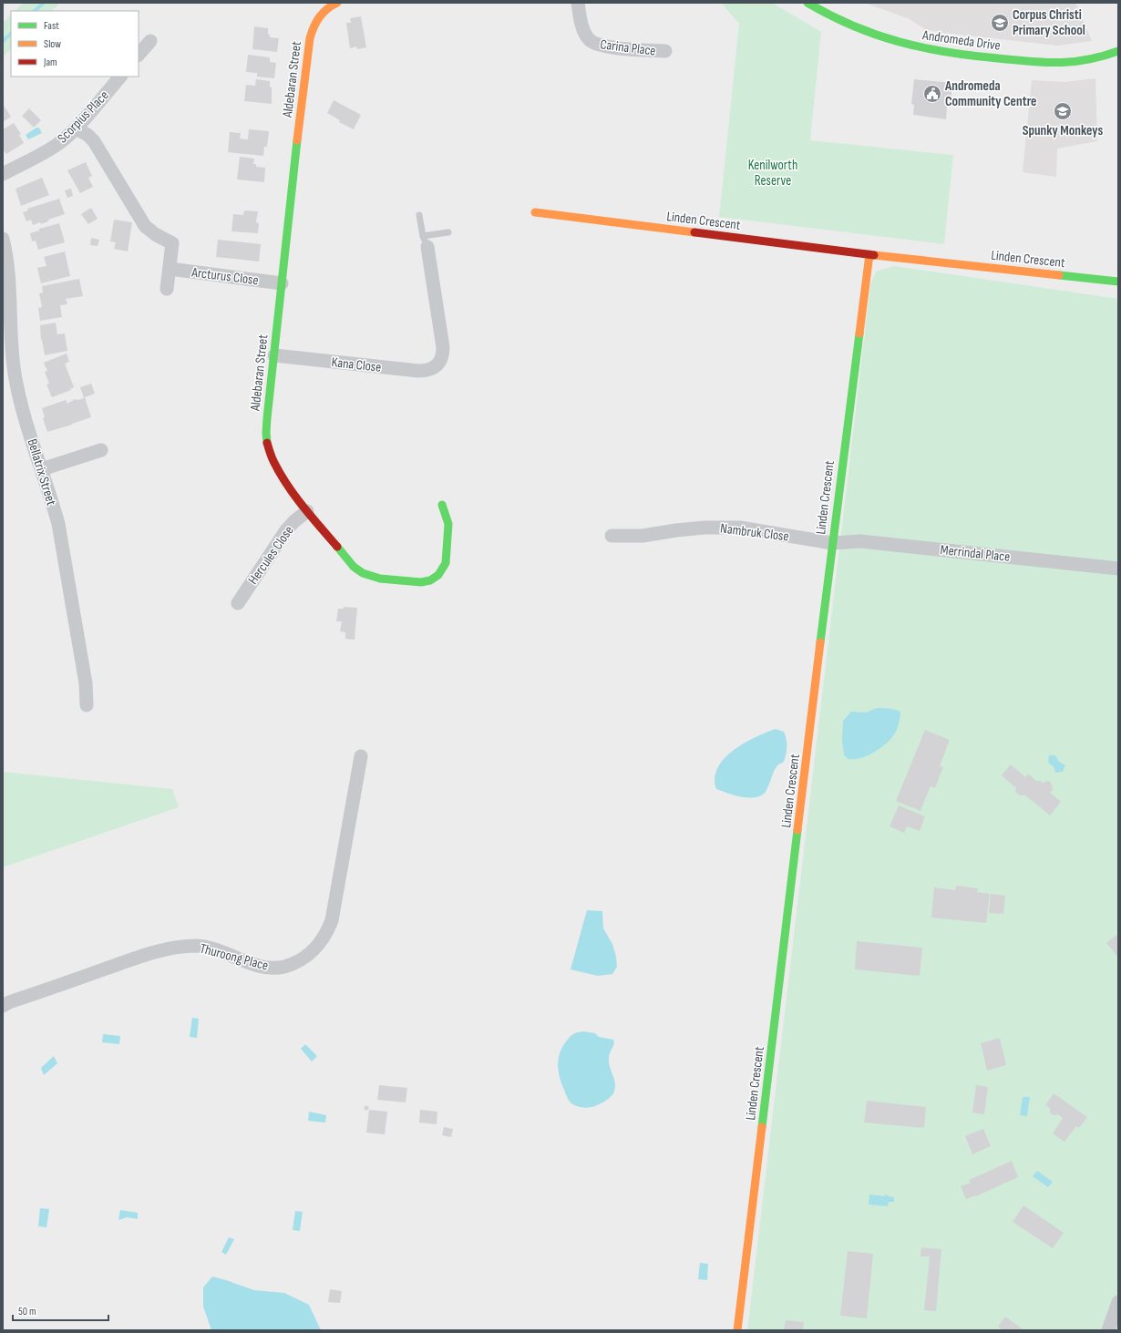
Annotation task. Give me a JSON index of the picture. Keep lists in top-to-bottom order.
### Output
{
  "streets": {
    "street": [
      "Andromeda Drive",
      "Carina Place",
      "Aldebaran Street",
      "Scorpius Place",
      "Linden Crescent",
      "Arcturus Close",
      "Kana Close",
      "Bellatrix Street",
      "Nambruk Close",
      "Merrindal Place",
      "Hercules Close",
      "Thuroong Place"
    ]
  },
  "crossings": [
    ["Aldebaran Street", "Arcturus Close"],
    ["Aldebaran Street", "Kana Close"],
    ["Aldebaran Street", "Hercules Close"],
    ["Linden Crescent", "Nambruk Close"],
    ["Linden Crescent", "Merrindal Place"],
    ["Nambruk Close", "Merrindal Place"]
  ],
  "parks": ["Kenilworth Reserve"],
  "places": {
    "school or university": ["Corpus Christi Primary School", "Spunky Monkeys"],
    "public building": ["Andromeda Community Centre"]
  },
  "legend": ["Fast", "Slow", "Jam"],
  "scale_bar": "50 m"
}
